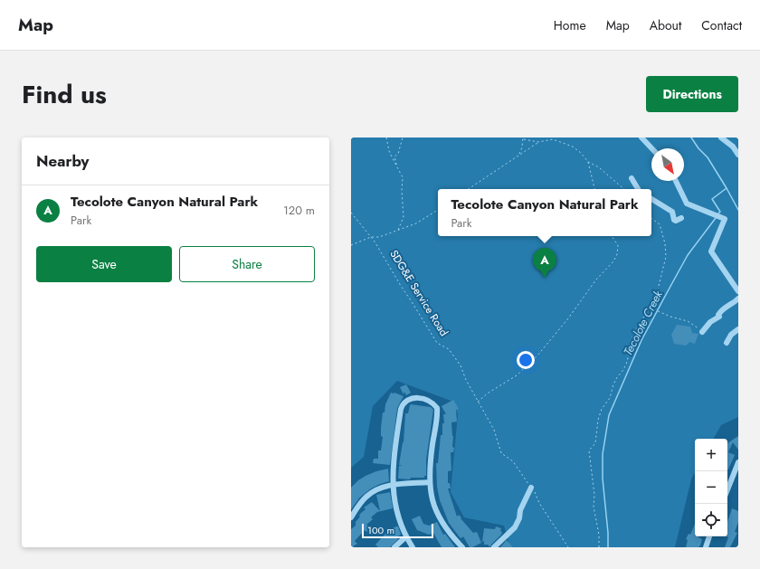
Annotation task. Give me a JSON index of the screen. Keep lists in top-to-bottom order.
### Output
{
  "streets": {
    "path": ["SDG&E Service Road"]
  },
  "water": ["Tecolote Creek"],
  "scale_bar": "100 m",
  "north": "bottom right",
  "page": {
    "header": "Map",
    "nav": [
      "Home",
      "Map",
      "About",
      "Contact"
    ],
    "title": "Find us",
    "buttons": [
      "Directions",
      ["Save", "Share"]
    ],
    "heading": "Nearby",
    "list": [
      {
        "mark": "A",
        "name": "Tecolote Canyon Natural Park",
        "note": "Park",
        "value": "120 m"
      }
    ],
    "popup": ["Tecolote Canyon Natural Park", "Park"],
    "pins": "A",
    "map_buttons": ["+", "−"],
    "scale": "100 m"
  }
}
